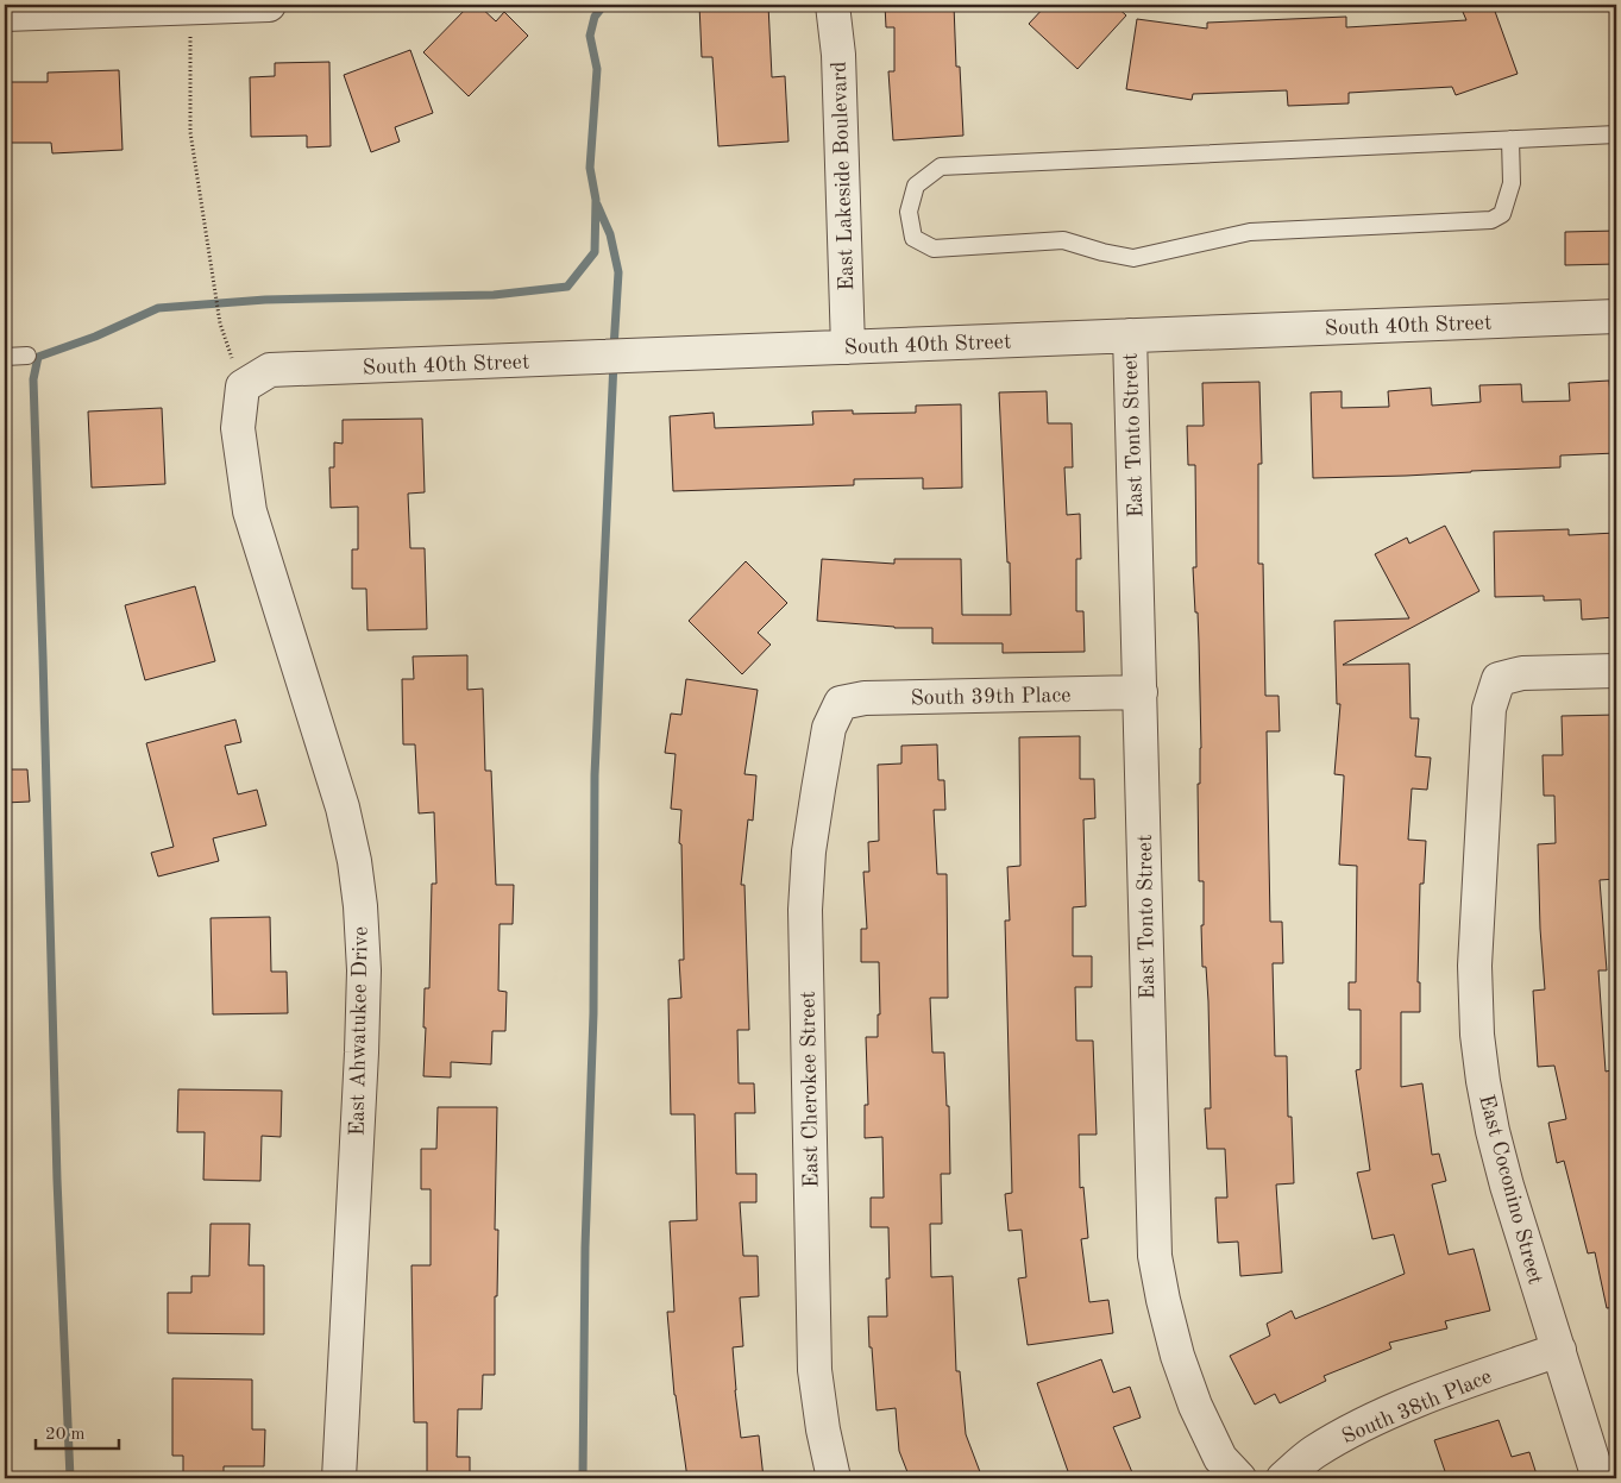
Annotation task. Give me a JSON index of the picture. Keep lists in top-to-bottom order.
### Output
{
  "streets": {
    "street": [
      "East Lakeside Boulevard",
      "South 40th Street",
      "East Tonto Street",
      "South 39th Place",
      "East Ahwatukee Drive",
      "East Cherokee Street",
      "East Coconino Street",
      "South 38th Place"
    ]
  },
  "crossings": [
    ["East Lakeside Boulevard", "South 40th Street"],
    ["South 40th Street", "East Tonto Street"],
    ["South 40th Street", "East Ahwatukee Drive"],
    ["East Tonto Street", "South 39th Place"],
    ["South 39th Place", "East Cherokee Street"],
    ["East Coconino Street", "South 38th Place"]
  ],
  "scale_bar": "20 m"
}
